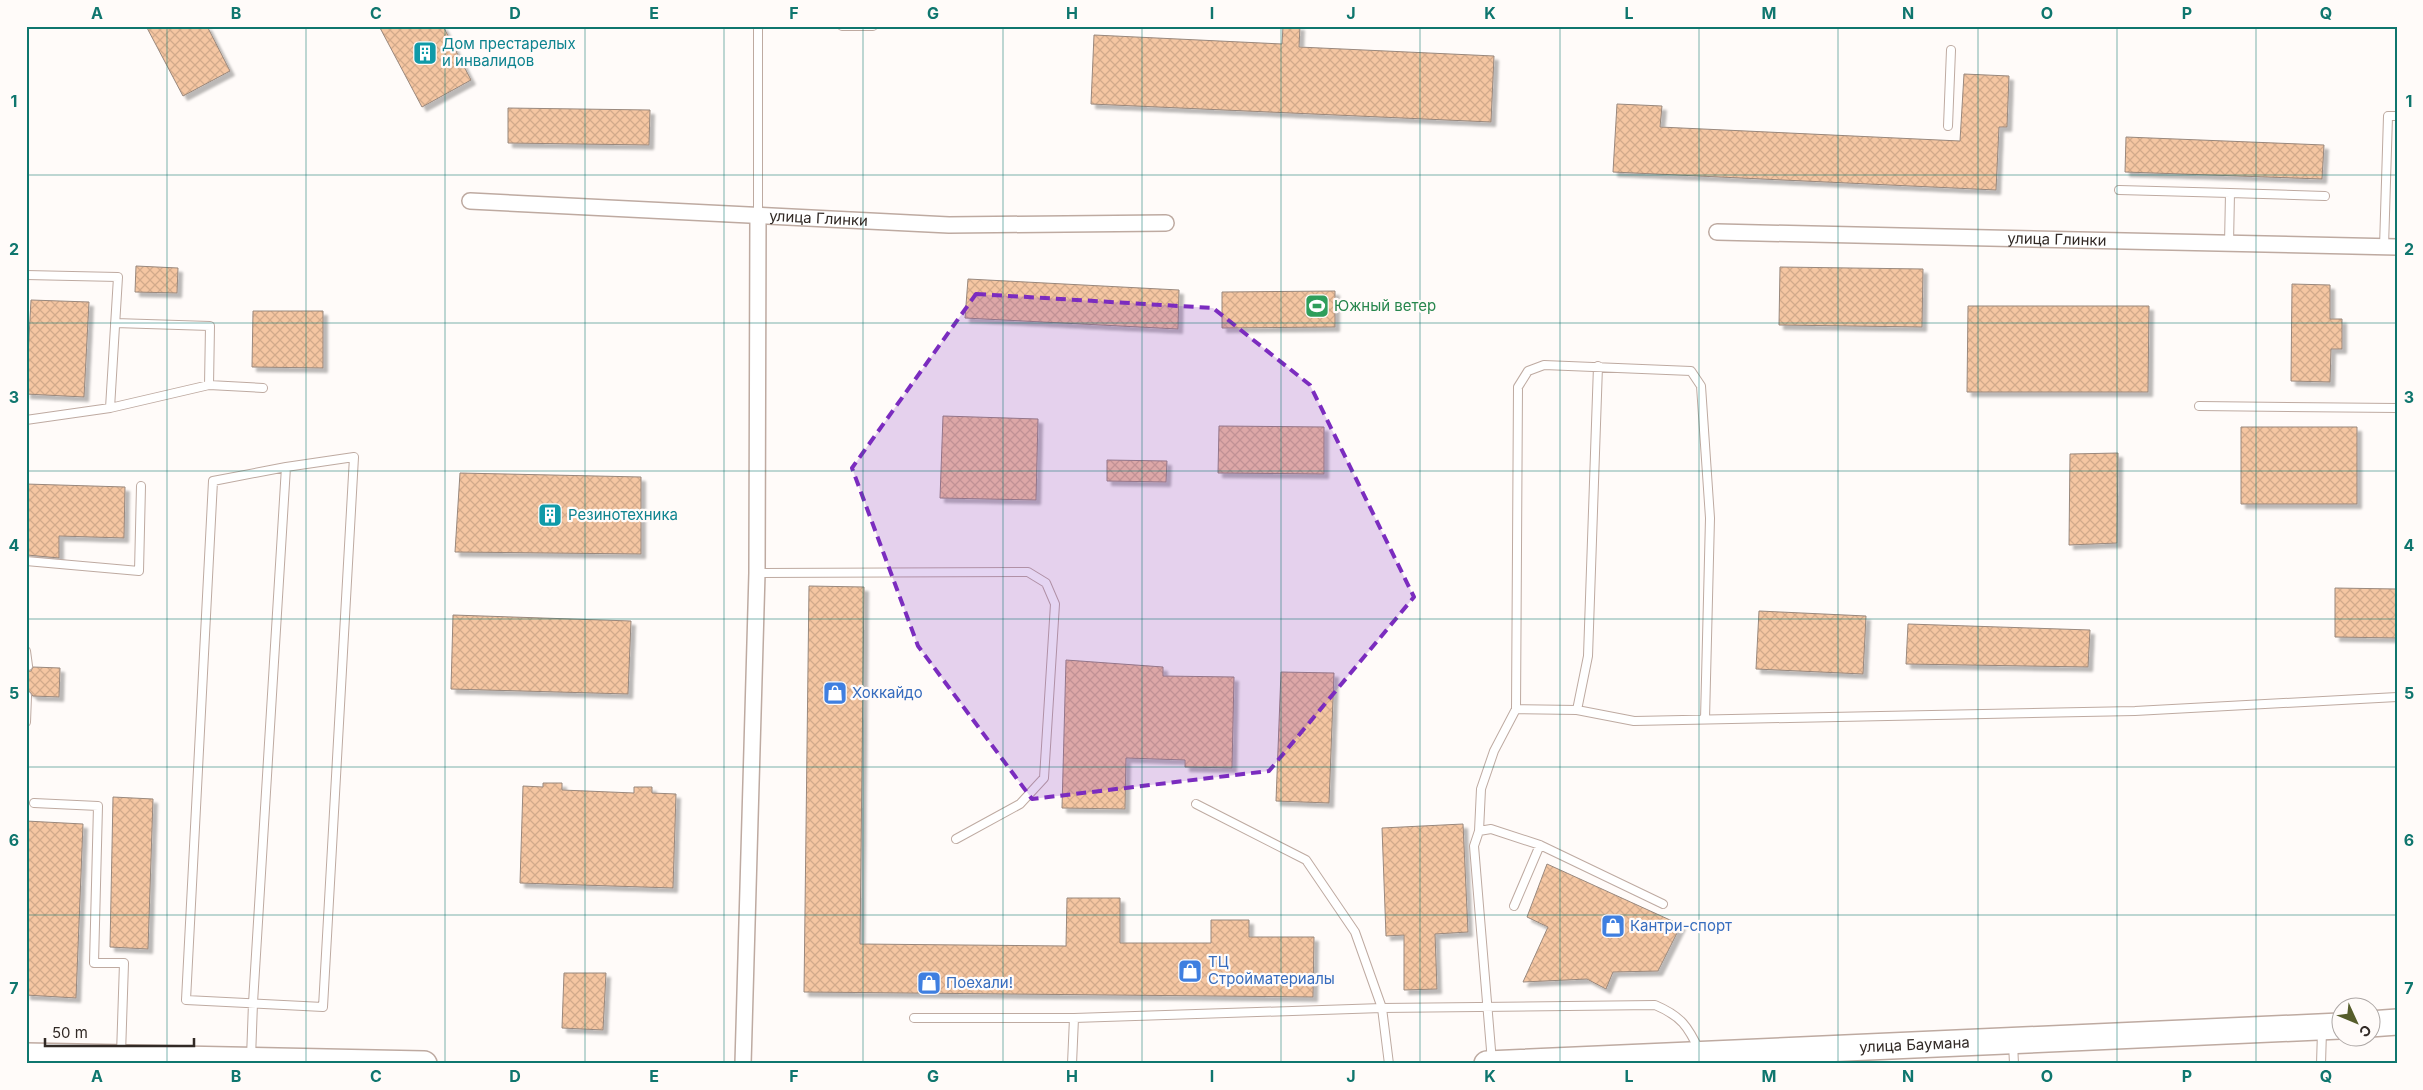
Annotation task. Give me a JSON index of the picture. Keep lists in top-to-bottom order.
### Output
{
  "streets": {
    "main road": ["улица Баумана"],
    "street": ["улица Глинки"]
  },
  "places": {
    "building": ["Дом престарелых и инвалидов", "Резинотехника"],
    "sports": ["Южный ветер"],
    "shop": [
      "Хоккайдо",
      "Кантри-спорт",
      "ТЦ Стройматериалы",
      "Поехали!"
    ]
  },
  "scale_bar": "50 m",
  "north": "bottom right",
  "grid": {
    "columns": [
      "A",
      "B",
      "C",
      "D",
      "E",
      "F",
      "G",
      "H",
      "I",
      "J",
      "K",
      "L",
      "M",
      "N",
      "O",
      "P",
      "Q"
    ],
    "rows": [
      "1",
      "2",
      "3",
      "4",
      "5",
      "6",
      "7"
    ]
  }
}
